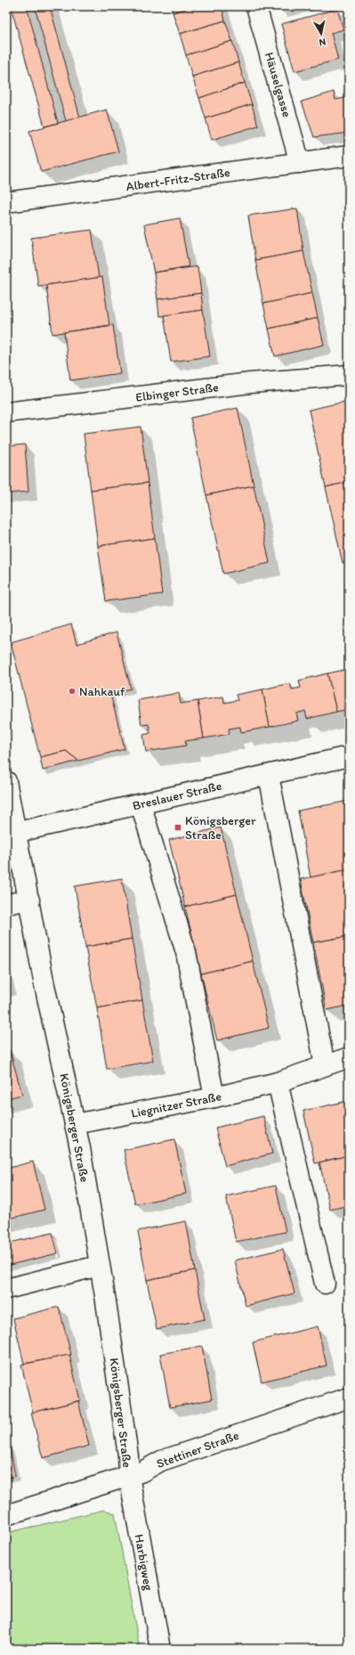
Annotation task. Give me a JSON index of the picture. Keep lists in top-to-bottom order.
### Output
{
  "streets": {
    "street": [
      "Häuselgasse",
      "Albert-Fritz-Straße",
      "Elbinger Straße",
      "Breslauer Straße",
      "Liegnitzer Straße",
      "Königsberger Straße",
      "Stettiner Straße",
      "Harbigweg"
    ]
  },
  "crossings": [
    ["Häuselgasse", "Albert-Fritz-Straße"],
    ["Breslauer Straße", "Königsberger Straße"],
    ["Liegnitzer Straße", "Königsberger Straße"],
    ["Königsberger Straße", "Stettiner Straße"],
    ["Königsberger Straße", "Harbigweg"],
    ["Stettiner Straße", "Harbigweg"]
  ],
  "places": {
    "other": ["Nahkauf"],
    "transit": ["Königsberger Straße"]
  },
  "north": "bottom"
}
